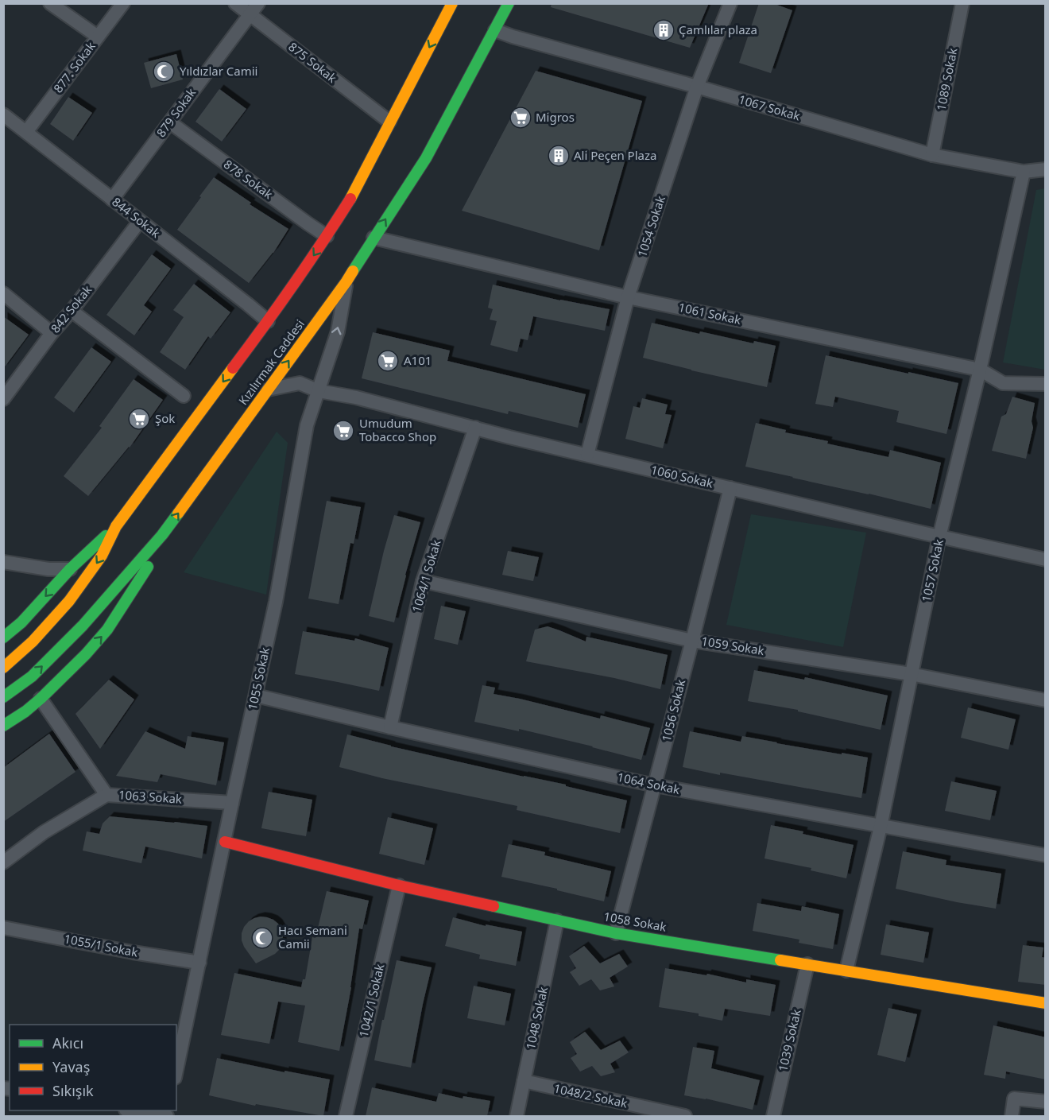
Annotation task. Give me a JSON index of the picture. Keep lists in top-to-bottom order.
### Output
{
  "streets": {
    "main road": ["Kızılırmak Caddesi", "1058 Sokak"],
    "street": [
      "875 Sokak",
      "877. Sokak",
      "1089 Sokak",
      "1067 Sokak",
      "879 Sokak",
      "878 Sokak",
      "844 Sokak",
      "1054 Sokak",
      "842 Sokak",
      "1061 Sokak",
      "1060 Sokak",
      "1057 Sokak",
      "1064/1 Sokak",
      "1059 Sokak",
      "1055 Sokak",
      "1056 Sokak",
      "1064 Sokak",
      "1063 Sokak",
      "1055/1 Sokak",
      "1042/1 Sokak",
      "1048 Sokak",
      "1039 Sokak",
      "1048/2 Sokak"
    ]
  },
  "crossings": [
    ["875 Sokak", "879 Sokak"],
    ["877. Sokak", "844 Sokak"],
    ["1089 Sokak", "1067 Sokak"],
    ["1067 Sokak", "1054 Sokak"],
    ["1067 Sokak", "Kızılırmak Caddesi"],
    ["1067 Sokak", "1057 Sokak"],
    ["879 Sokak", "878 Sokak"],
    ["879 Sokak", "844 Sokak"],
    ["844 Sokak", "842 Sokak"],
    ["1054 Sokak", "1061 Sokak"],
    ["1054 Sokak", "1060 Sokak"],
    ["1061 Sokak", "Kızılırmak Caddesi"],
    ["1061 Sokak", "1057 Sokak"],
    ["Kızılırmak Caddesi", "1060 Sokak"],
    ["Kızılırmak Caddesi", "1055 Sokak"],
    ["1060 Sokak", "1057 Sokak"],
    ["1060 Sokak", "1064/1 Sokak"],
    ["1060 Sokak", "1055 Sokak"],
    ["1060 Sokak", "1056 Sokak"],
    ["1057 Sokak", "1059 Sokak"],
    ["1057 Sokak", "1064 Sokak"],
    ["1057 Sokak", "1058 Sokak"],
    ["1064/1 Sokak", "1059 Sokak"],
    ["1064/1 Sokak", "1064 Sokak"],
    ["1059 Sokak", "1056 Sokak"],
    ["1055 Sokak", "1064 Sokak"],
    ["1055 Sokak", "1063 Sokak"],
    ["1055 Sokak", "1058 Sokak"],
    ["1055 Sokak", "1055/1 Sokak"],
    ["1056 Sokak", "1064 Sokak"],
    ["1056 Sokak", "1058 Sokak"],
    ["1058 Sokak", "1042/1 Sokak"],
    ["1058 Sokak", "1048 Sokak"],
    ["1058 Sokak", "1039 Sokak"],
    ["1048 Sokak", "1048/2 Sokak"]
  ],
  "places": {
    "building": ["Çamlılar plaza", "Ali Peçen Plaza"],
    "mosque": ["Yıldızlar Camii", "Hacı Semani Camii"],
    "supermarket": [
      "Migros",
      "A101",
      "Şok",
      "Umudum Tobacco Shop"
    ]
  },
  "legend": ["Akıcı", "Yavaş", "Sıkışık"]
}
